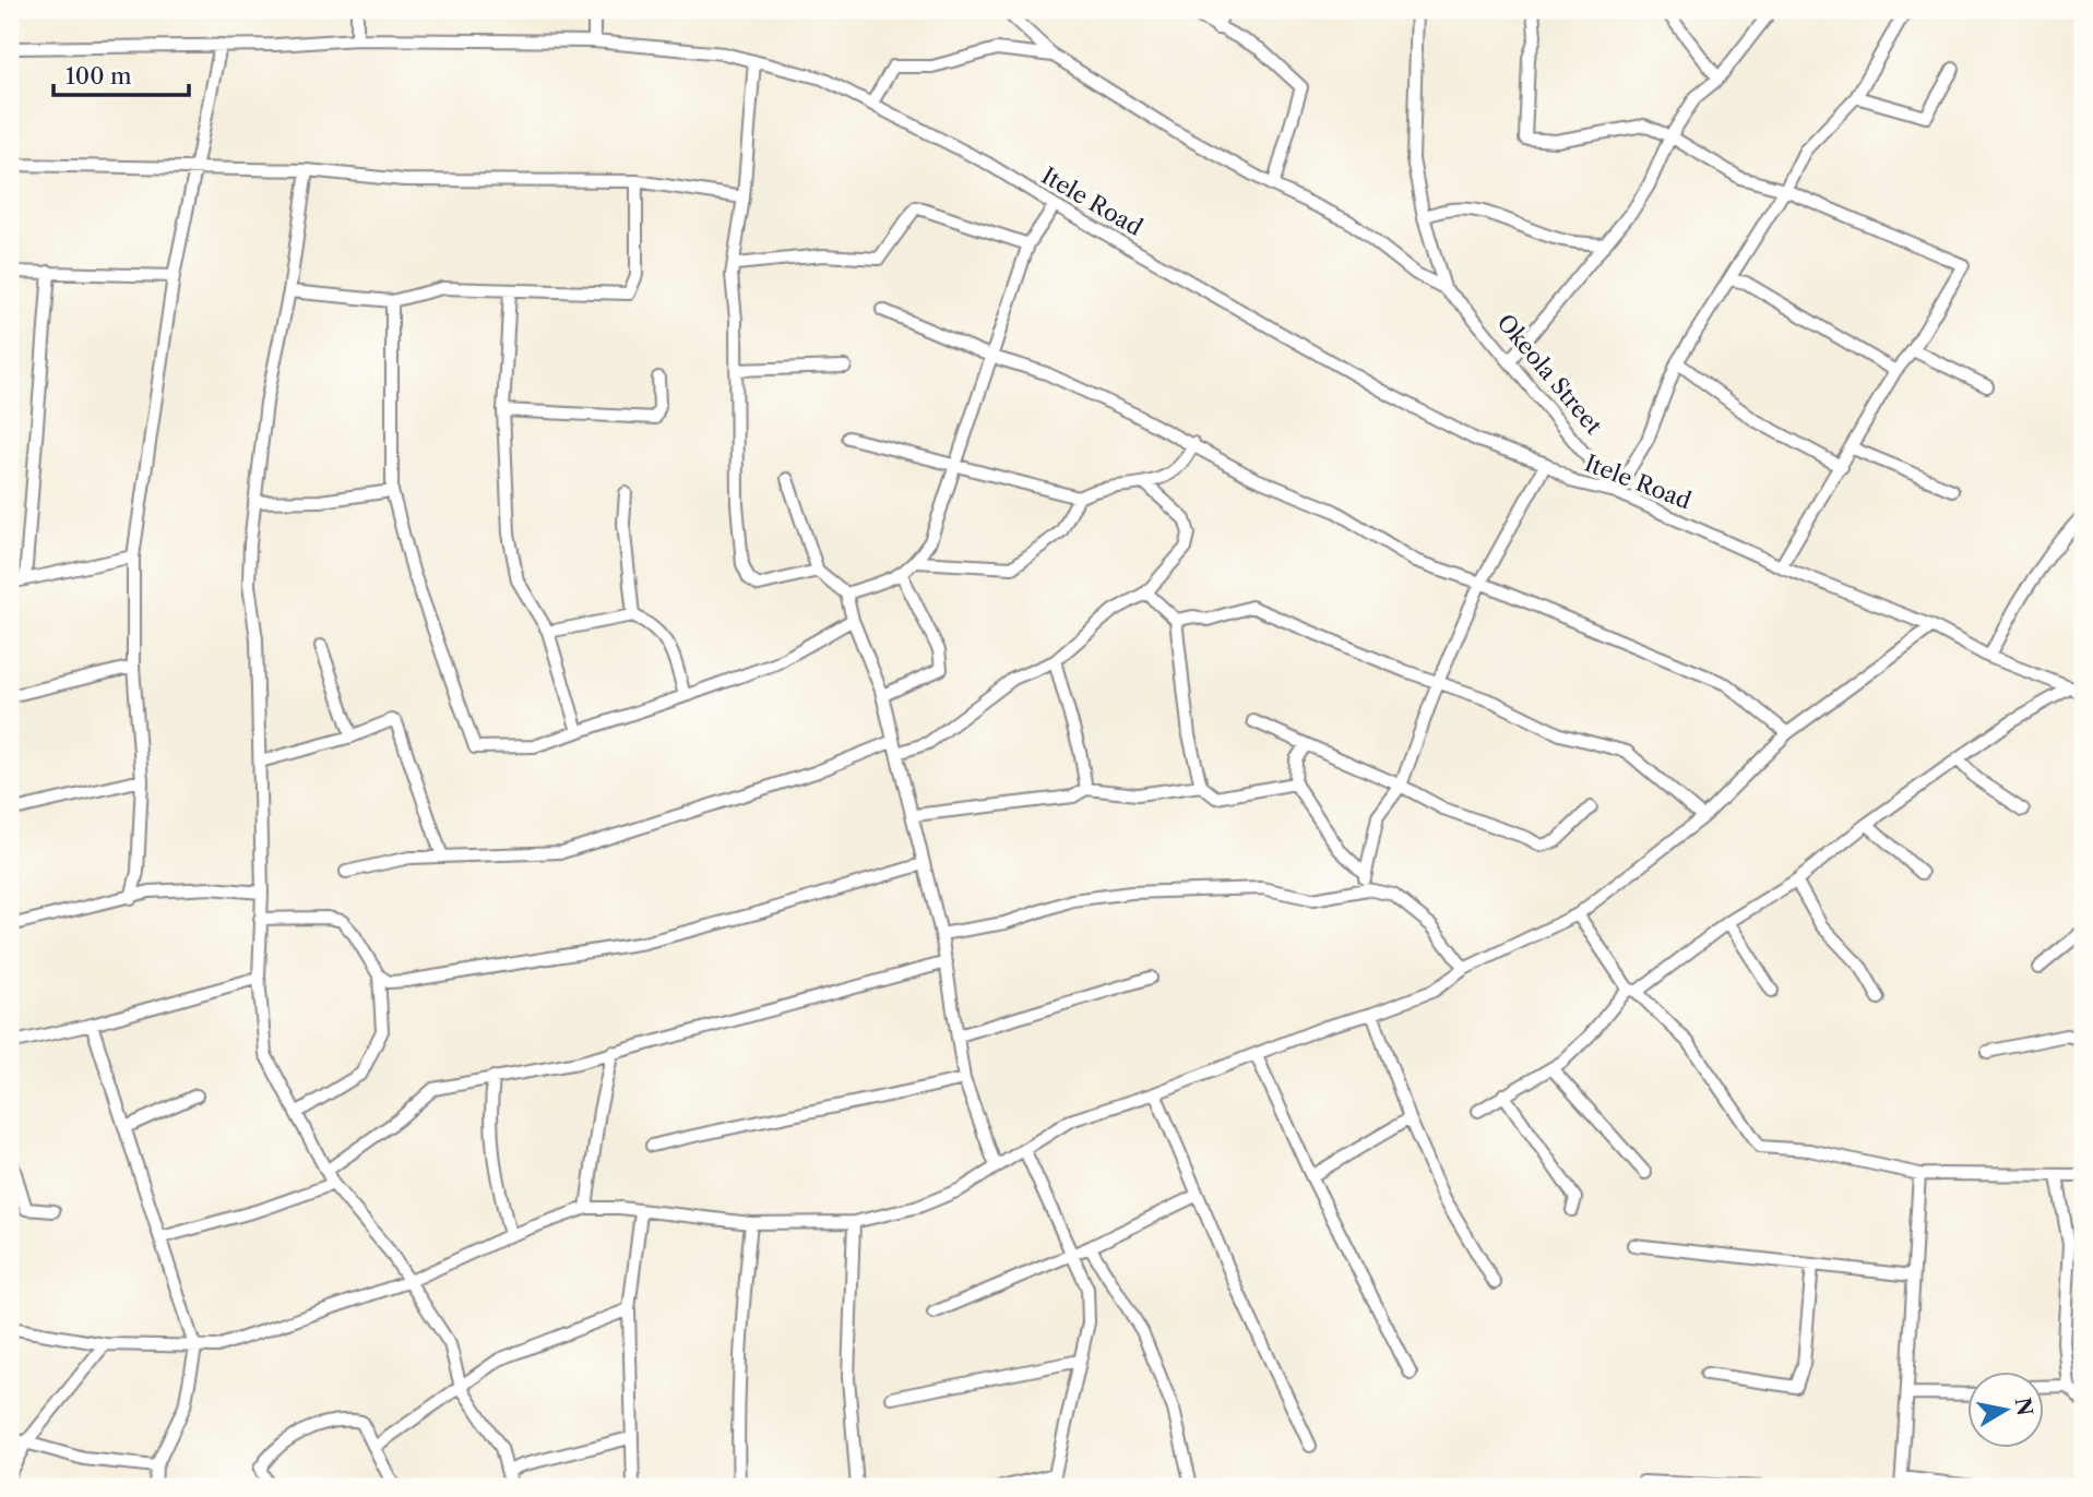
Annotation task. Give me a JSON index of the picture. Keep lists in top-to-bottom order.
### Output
{
  "streets": {
    "street": ["Itele Road", "Okeola Street"]
  },
  "crossings": [
    ["Itele Road", "Okeola Street"]
  ],
  "scale_bar": "100 m",
  "north": "right"
}
